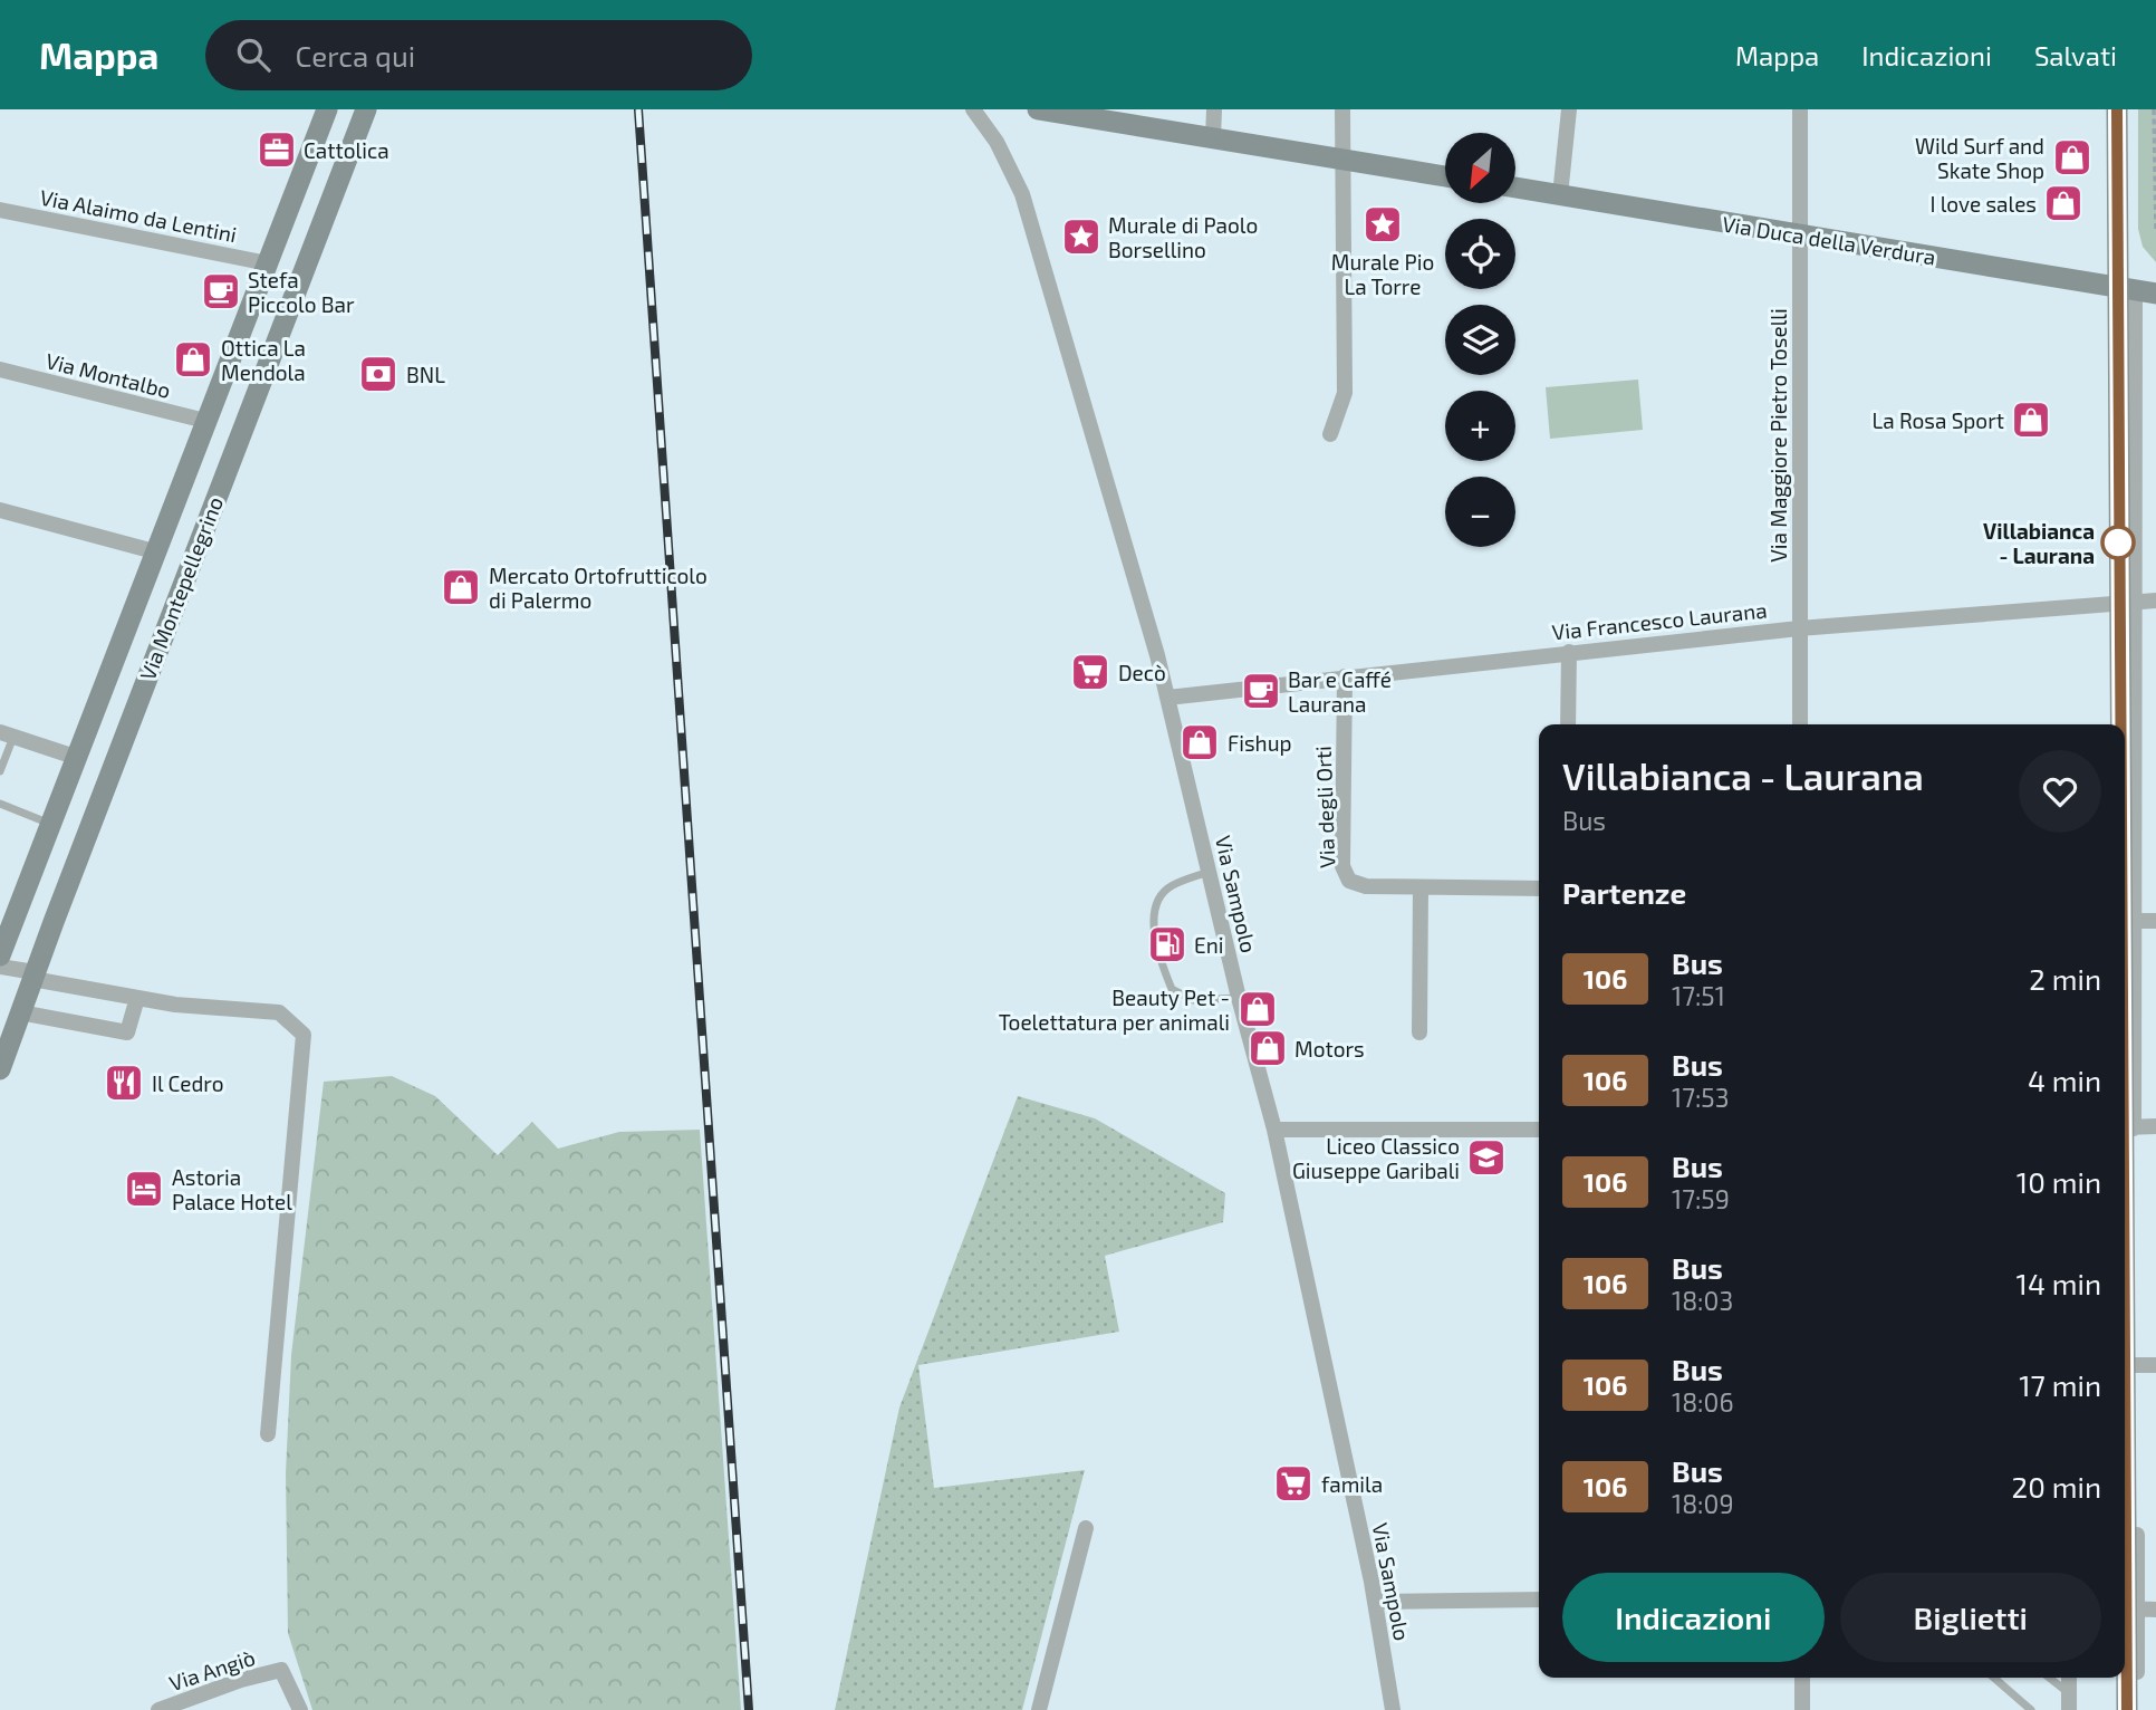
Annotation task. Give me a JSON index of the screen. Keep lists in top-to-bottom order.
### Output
{
  "streets": {
    "street": [
      "Via Alaimo da Lentini",
      "Via Duca della Verdura",
      "Via Montalbo",
      "Via Maggiore Pietro Toselli",
      "Via Montepellegrino",
      "Via Francesco Laurana",
      "Via degli Orti",
      "Via Sampolo",
      "Via Angiò"
    ]
  },
  "crossings": [
    ["Via Alaimo da Lentini", "Via Montepellegrino"],
    ["Via Duca della Verdura", "Via Maggiore Pietro Toselli"],
    ["Via Montalbo", "Via Montepellegrino"],
    ["Via Maggiore Pietro Toselli", "Via Francesco Laurana"],
    ["Via Francesco Laurana", "Via degli Orti"],
    ["Via Francesco Laurana", "Via Sampolo"]
  ],
  "places": {
    "office": ["Cattolica"],
    "shop": [
      "Wild Surf and Skate Shop",
      "I love sales",
      "Ottica La Mendola",
      "La Rosa Sport",
      "Mercato Ortofrutticolo di Palermo",
      "Fishup",
      "Beauty Pet - Toelettatura per animali",
      "Motors"
    ],
    "place": ["Murale Pio La Torre", "Murale di Paolo Borsellino"],
    "cafe": ["Stefa Piccolo Bar", "Bar e Caffé Laurana"],
    "bank": ["BNL"],
    "other": ["Villabianca - Laurana"],
    "supermarket": ["Decò", "famila"],
    "fuel station": ["Eni"],
    "restaurant": ["Il Cedro"],
    "school or university": ["Liceo Classico Giuseppe Garibali"],
    "hotel": ["Astoria Palace Hotel"]
  },
  "lines": ["bus line 106"],
  "north": "bottom left",
  "page": {
    "header": "Mappa",
    "search": "Cerca qui",
    "nav": ["Mappa", "Indicazioni", "Salvati"],
    "map_buttons": ["+", "−"],
    "heading": [
      ["Villabianca - Laurana", "Bus"],
      "Partenze"
    ],
    "list": [
      {
        "mark": "106",
        "name": "Bus",
        "note": "17:51",
        "value": "2 min"
      },
      {
        "mark": "106",
        "name": "Bus",
        "note": "17:53",
        "value": "4 min"
      },
      {
        "mark": "106",
        "name": "Bus",
        "note": "17:59",
        "value": "10 min"
      },
      {
        "mark": "106",
        "name": "Bus",
        "note": "18:03",
        "value": "14 min"
      },
      {
        "mark": "106",
        "name": "Bus",
        "note": "18:06",
        "value": "17 min"
      },
      {
        "mark": "106",
        "name": "Bus",
        "note": "18:09",
        "value": "20 min"
      }
    ],
    "buttons": ["Indicazioni", "Biglietti"]
  }
}
